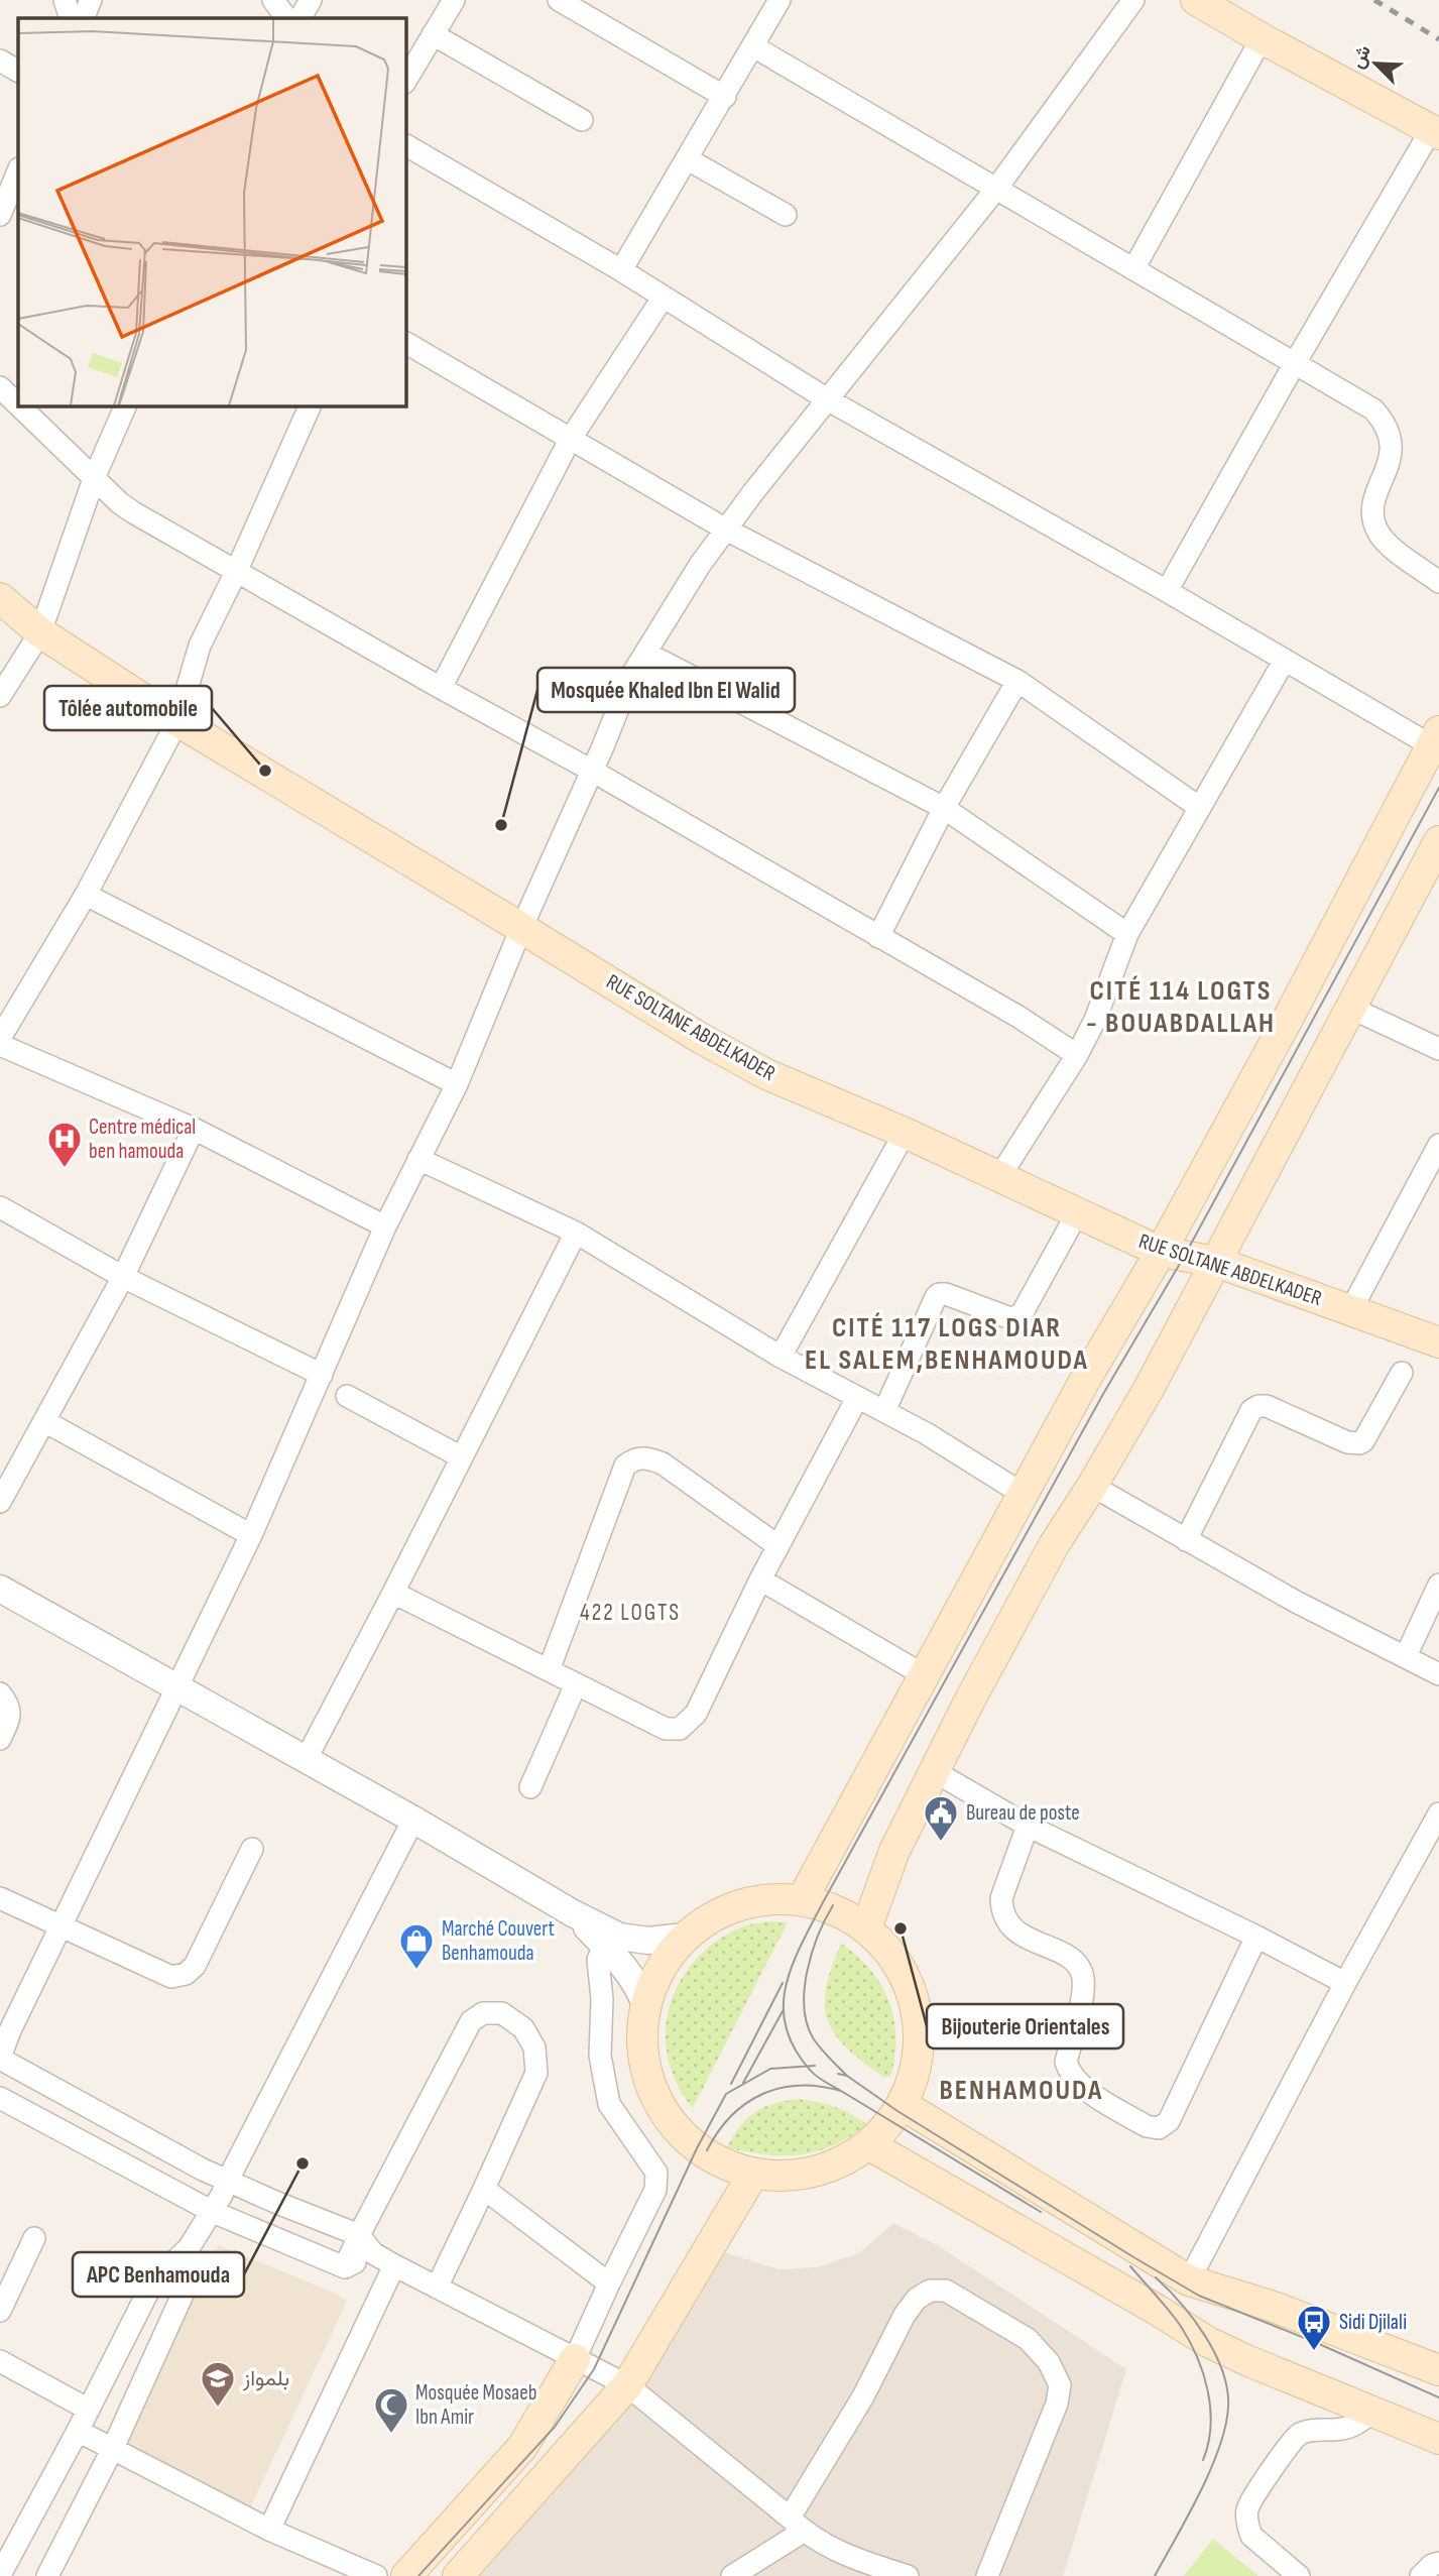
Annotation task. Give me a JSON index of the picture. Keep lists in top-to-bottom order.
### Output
{
  "streets": {
    "main road": ["RUE SOLTANE ABDELKADER"]
  },
  "districts": [
    "CITÉ 114 LOGTS - BOUABDALLAH",
    "CITÉ 117 LOGS DIAR EL SALEM,BENHAMOUDA",
    "422 LOGTS",
    "BENHAMOUDA"
  ],
  "places": {
    "other": [
      "Tôlée automobile",
      "Mosquée Khaled Ibn El Walid",
      "Bijouterie Orientales",
      "APC Benhamouda"
    ],
    "hospital": ["Centre médical ben hamouda"],
    "public building": ["Bureau de poste"],
    "shop": ["Marché Couvert Benhamouda"],
    "bus stop": ["Sidi Djilali"],
    "school or university": ["بلمواز"],
    "mosque": ["Mosquée Mosaeb Ibn Amir"]
  },
  "north": "top left"
}
